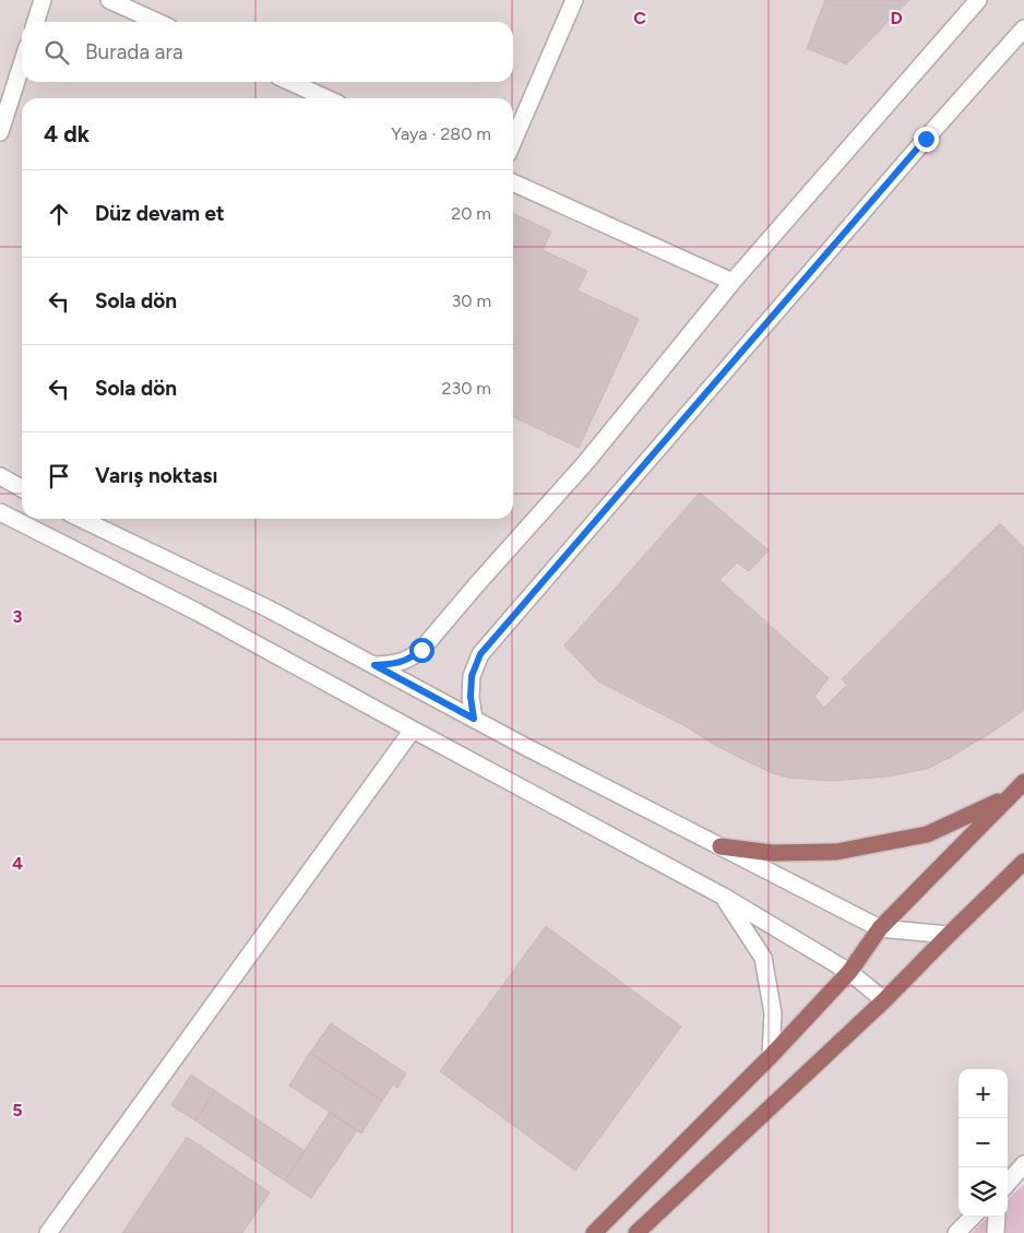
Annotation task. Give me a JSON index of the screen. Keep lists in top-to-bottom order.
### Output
{
  "page": {
    "search": "Burada ara",
    "heading": ["4 dk", "Yaya · 280 m"],
    "list": [
      ["Düz devam et", "20 m"],
      ["Sola dön", "30 m"],
      ["Sola dön", "230 m"],
      "Varış noktası"
    ],
    "map_buttons": ["+", "−"]
  },
  "grid": {
    "columns": ["C", "D"],
    "rows": ["3", "4", "5"]
  }
}
